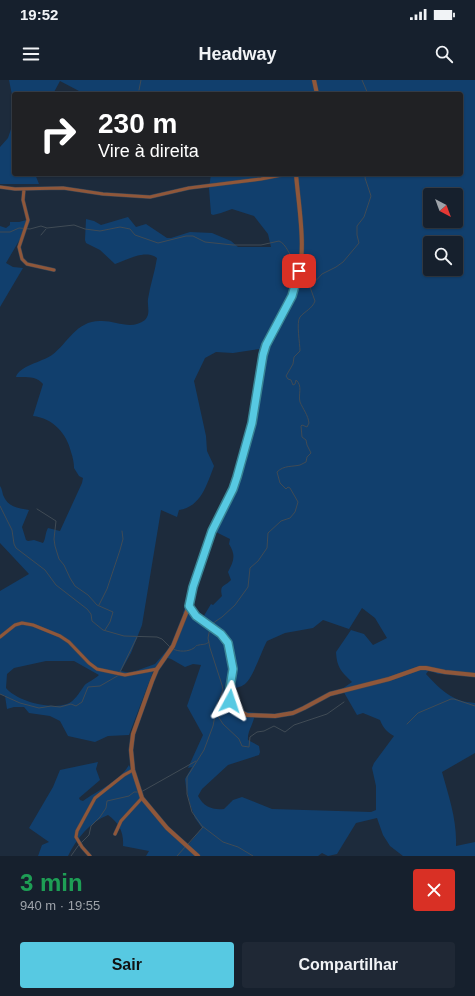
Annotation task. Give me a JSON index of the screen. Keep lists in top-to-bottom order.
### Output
{
  "north": "bottom right",
  "page": {
    "status": "19:52",
    "header": "Headway",
    "turn": ["230 m", "Vire à direita"],
    "heading": ["3 min", "940 m · 19:55"],
    "buttons": ["Sair", "Compartilhar"]
  }
}
